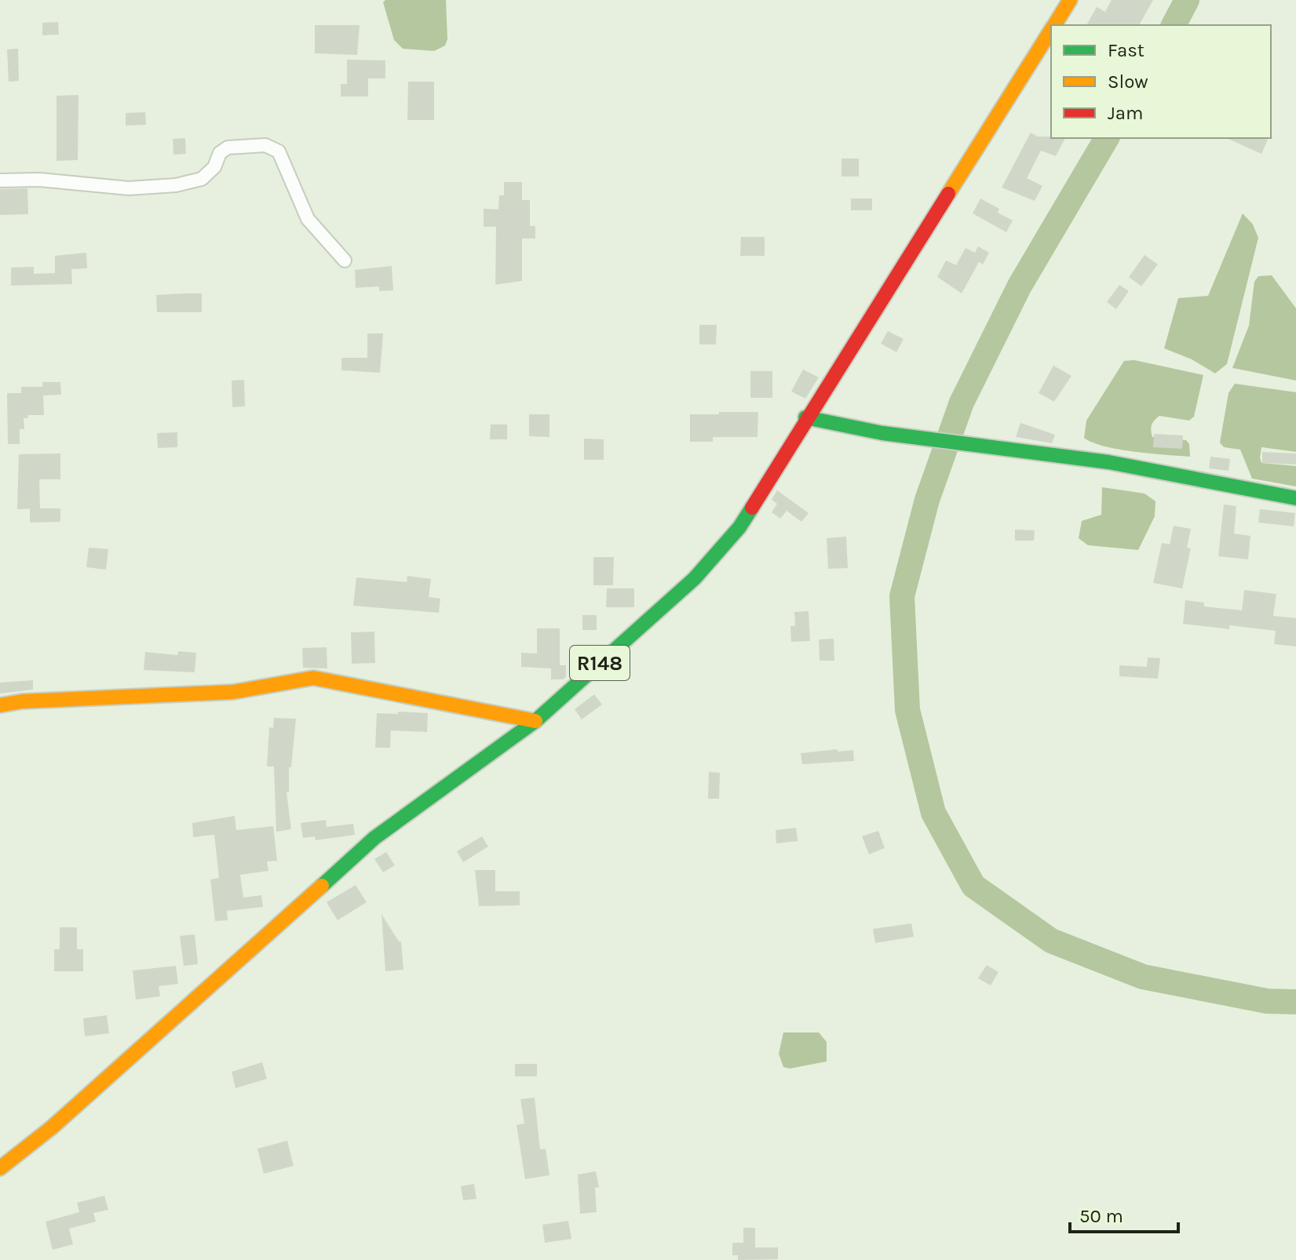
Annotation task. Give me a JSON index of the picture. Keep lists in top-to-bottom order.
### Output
{
  "streets": {
    "main road": ["R148"]
  },
  "legend": ["Fast", "Slow", "Jam"],
  "scale_bar": "50 m"
}
